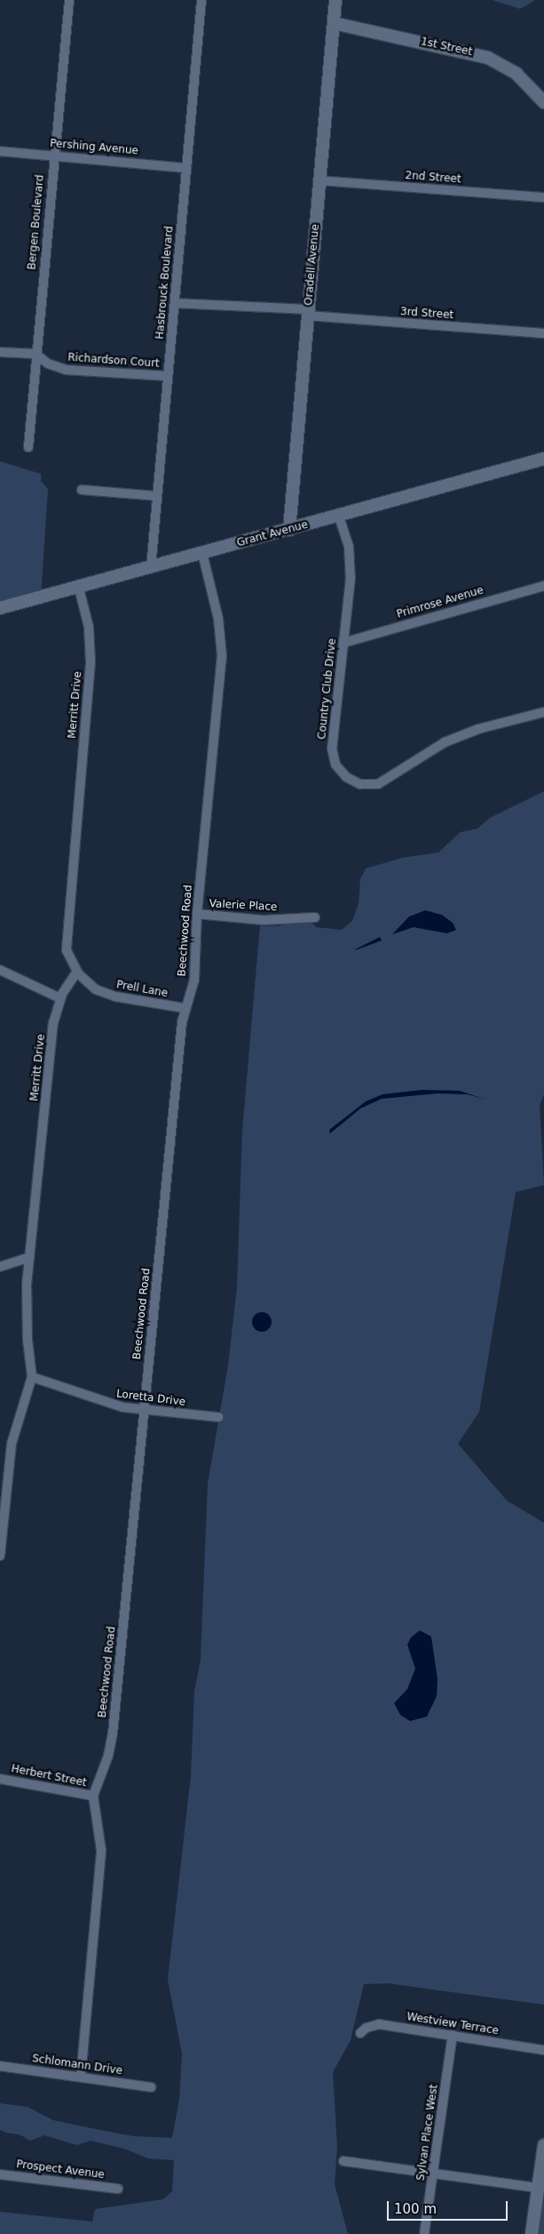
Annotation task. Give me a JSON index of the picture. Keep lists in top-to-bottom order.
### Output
{
  "streets": {
    "street": [
      "1st Street",
      "Pershing Avenue",
      "2nd Street",
      "Bergen Boulevard",
      "Oradell Avenue",
      "Hasbrouck Boulevard",
      "3rd Street",
      "Richardson Court",
      "Grant Avenue",
      "Primrose Avenue",
      "Country Club Drive",
      "Merritt Drive",
      "Valerie Place",
      "Beechwood Road",
      "Prell Lane",
      "Loretta Drive",
      "Herbert Street",
      "Westview Terrace",
      "Schlomann Drive",
      "Sylvan Place West",
      "Prospect Avenue"
    ]
  },
  "crossings": [
    ["1st Street", "Oradell Avenue"],
    ["Pershing Avenue", "Bergen Boulevard"],
    ["Pershing Avenue", "Hasbrouck Boulevard"],
    ["2nd Street", "Oradell Avenue"],
    ["Bergen Boulevard", "Richardson Court"],
    ["Oradell Avenue", "3rd Street"],
    ["Oradell Avenue", "Grant Avenue"],
    ["Hasbrouck Boulevard", "3rd Street"],
    ["Hasbrouck Boulevard", "Richardson Court"],
    ["Hasbrouck Boulevard", "Grant Avenue"],
    ["Grant Avenue", "Country Club Drive"],
    ["Grant Avenue", "Merritt Drive"],
    ["Grant Avenue", "Beechwood Road"],
    ["Primrose Avenue", "Country Club Drive"],
    ["Merritt Drive", "Prell Lane"],
    ["Merritt Drive", "Loretta Drive"],
    ["Valerie Place", "Beechwood Road"],
    ["Beechwood Road", "Prell Lane"],
    ["Beechwood Road", "Loretta Drive"],
    ["Beechwood Road", "Herbert Street"],
    ["Beechwood Road", "Schlomann Drive"],
    ["Westview Terrace", "Sylvan Place West"]
  ],
  "scale_bar": "100 m"
}
